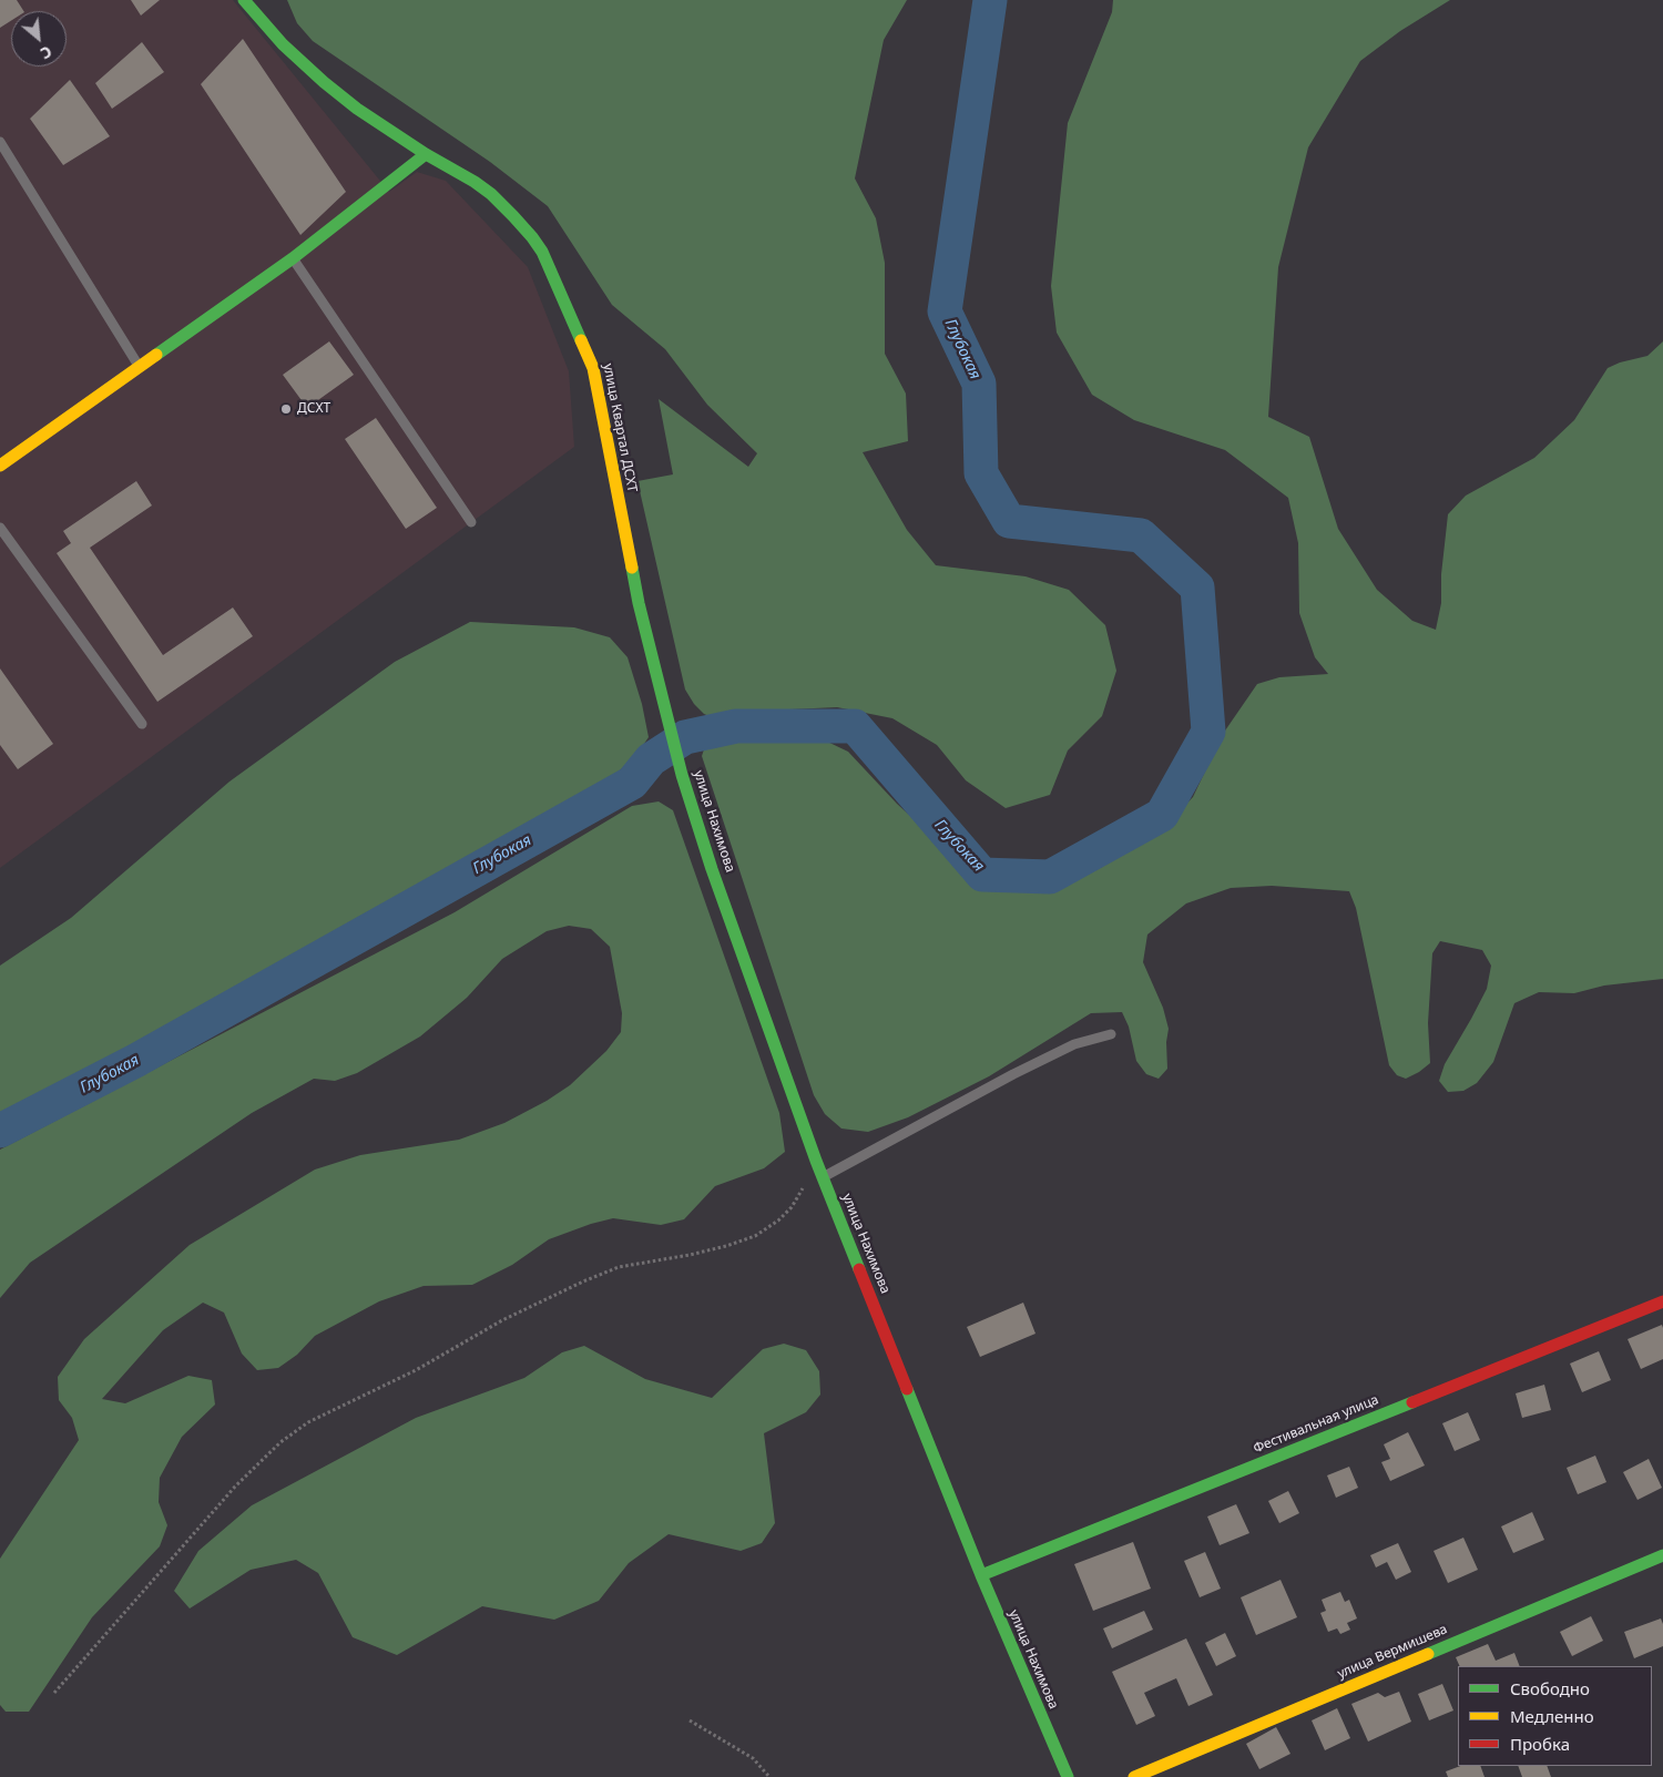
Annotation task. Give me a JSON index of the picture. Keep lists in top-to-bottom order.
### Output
{
  "streets": {
    "street": [
      "улица Квартал ДСХТ",
      "улица Нахимова",
      "Фестивальная улица",
      "улица Вермишева"
    ]
  },
  "crossings": [
    ["улица Квартал ДСХТ", "улица Нахимова"],
    ["улица Нахимова", "Фестивальная улица"]
  ],
  "water": ["Глубокая"],
  "places": ["ДСХТ"],
  "legend": ["Свободно", "Медленно", "Пробка"],
  "north": "bottom right"
}
